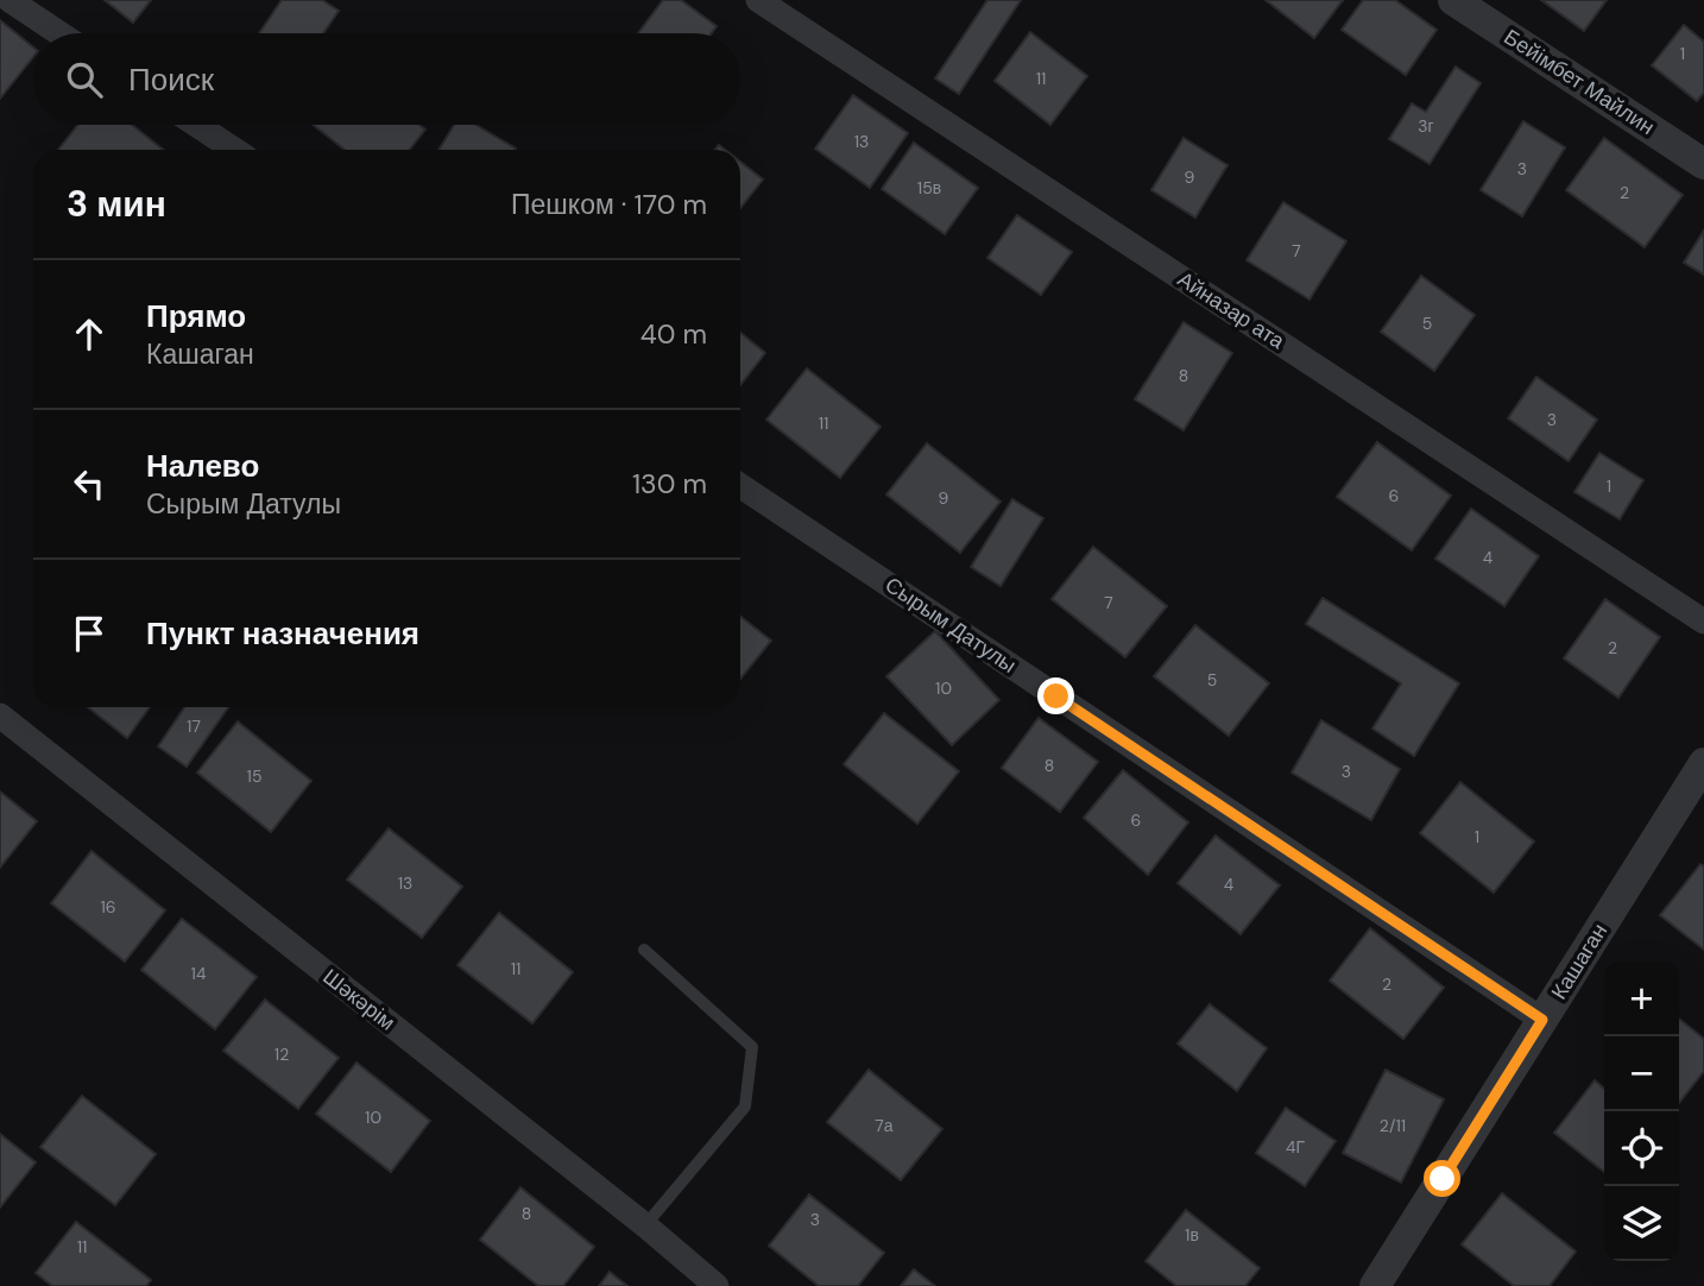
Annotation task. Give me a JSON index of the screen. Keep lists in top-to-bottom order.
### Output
{
  "streets": {
    "street": [
      "Бейімбет Майлин",
      "Айназар ата",
      "Сырым Датулы",
      "Кашаган",
      "Шәкәрім"
    ]
  },
  "crossings": [
    ["Сырым Датулы", "Кашаган"]
  ],
  "house_numbers": [
    "1",
    "11",
    "3г",
    "13",
    "3",
    "9",
    "15в",
    "2",
    "7",
    "5",
    "8",
    "3",
    "11",
    "1",
    "6",
    "9",
    "4",
    "7",
    "2",
    "5",
    "10",
    "17",
    "8",
    "3",
    "15",
    "6",
    "1",
    "13",
    "4",
    "16",
    "11",
    "14",
    "2",
    "12",
    "10",
    "7а",
    "2/11",
    "4Г",
    "8",
    "3",
    "1в",
    "11"
  ],
  "page": {
    "search": "Поиск",
    "heading": ["3 мин", "Пешком · 170 m"],
    "list": [
      ["Прямо", "Кашаган", "40 m"],
      ["Налево", "Сырым Датулы", "130 m"],
      "Пункт назначения"
    ],
    "map_buttons": ["+", "−"]
  }
}
